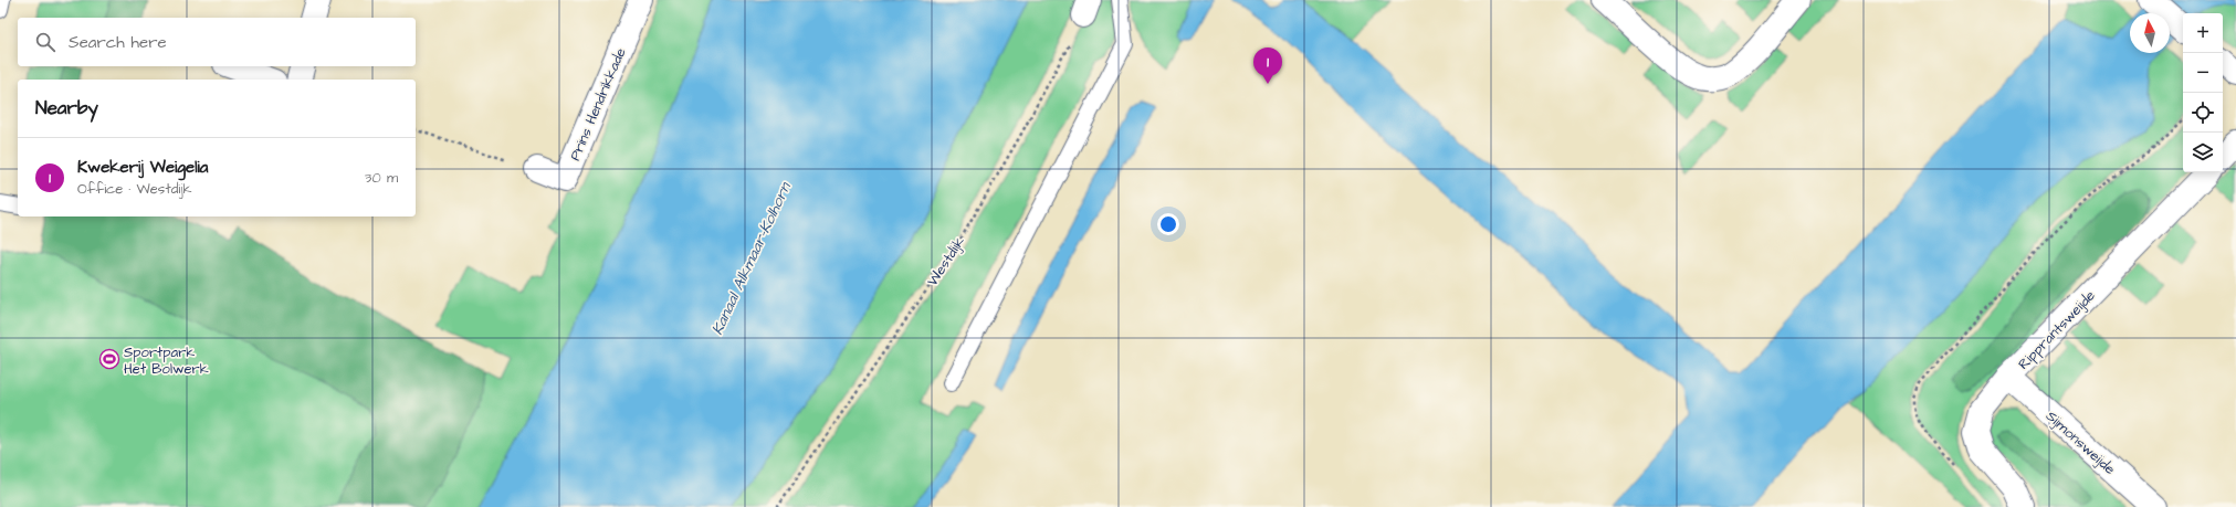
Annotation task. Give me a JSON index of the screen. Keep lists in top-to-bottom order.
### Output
{
  "streets": {
    "street": ["Prins Hendrikkade", "Ripprantsweijde", "Sijmonsweijde"],
    "path": ["Westdijk"]
  },
  "crossings": [
    ["Ripprantsweijde", "Sijmonsweijde"]
  ],
  "water": ["Kanaal Alkmaar-Kolhorn"],
  "places": {
    "sports": ["Sportpark Het Bolwerk"]
  },
  "north": "top",
  "page": {
    "map_buttons": ["+", "−"],
    "search": "Search here",
    "pins": "1",
    "heading": "Nearby",
    "list": [
      {
        "mark": "1",
        "name": "Kwekerij Weigelia",
        "note": "Office · Westdijk",
        "value": "30 m"
      }
    ]
  }
}
